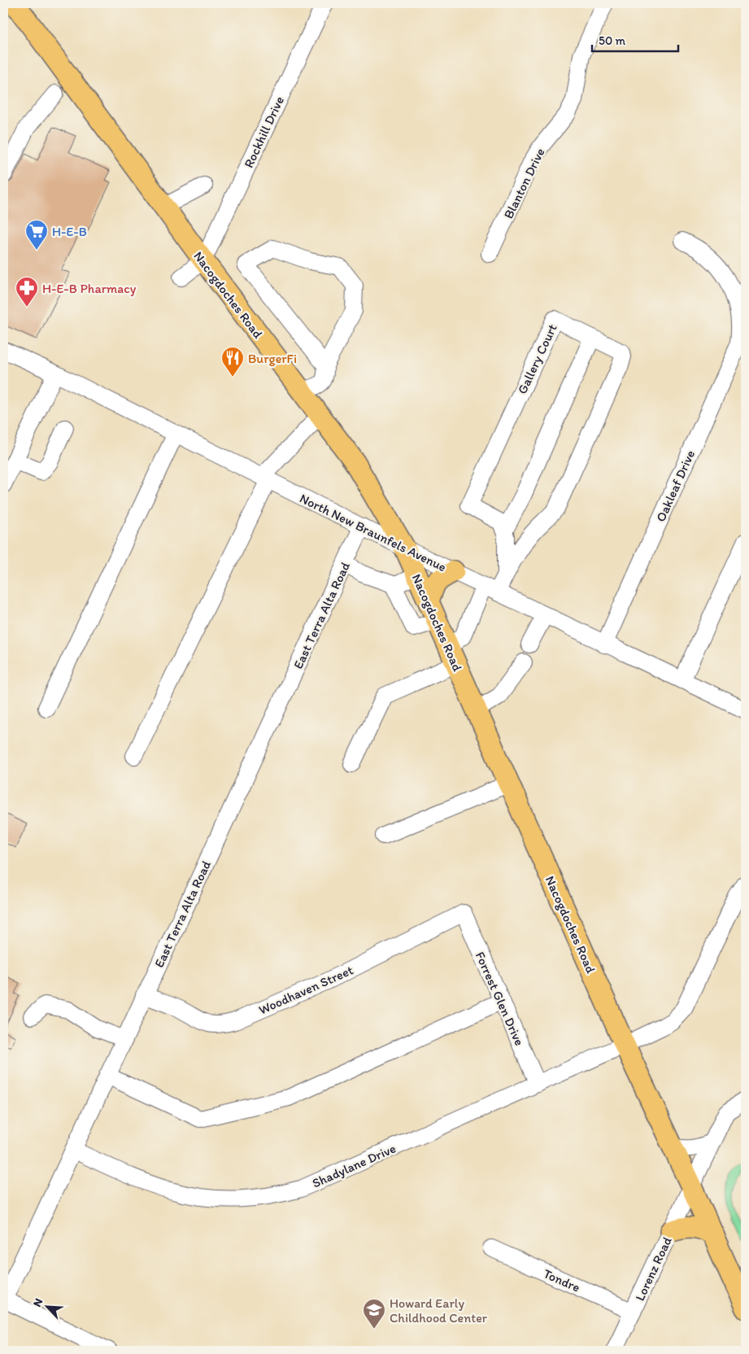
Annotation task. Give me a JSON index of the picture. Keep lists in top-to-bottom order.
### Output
{
  "streets": {
    "main road": ["Nacogdoches Road"],
    "street": [
      "Rockhill Drive",
      "Blanton Drive",
      "Gallery Court",
      "Oakleaf Drive",
      "North New Braunfels Avenue",
      "East Terra Alta Road",
      "Woodhaven Street",
      "Forrest Glen Drive",
      "Shadylane Drive",
      "Lorenz Road",
      "Tondre"
    ]
  },
  "crossings": [
    ["Rockhill Drive", "Nacogdoches Road"],
    ["Nacogdoches Road", "Gallery Court"],
    ["Nacogdoches Road", "North New Braunfels Avenue"],
    ["Nacogdoches Road", "Shadylane Drive"],
    ["Nacogdoches Road", "Lorenz Road"],
    ["Gallery Court", "North New Braunfels Avenue"],
    ["Oakleaf Drive", "North New Braunfels Avenue"],
    ["North New Braunfels Avenue", "East Terra Alta Road"],
    ["East Terra Alta Road", "Woodhaven Street"],
    ["East Terra Alta Road", "Shadylane Drive"],
    ["Woodhaven Street", "Forrest Glen Drive"],
    ["Forrest Glen Drive", "Shadylane Drive"],
    ["Lorenz Road", "Tondre"]
  ],
  "places": {
    "supermarket": ["H-E-B"],
    "pharmacy": ["H-E-B Pharmacy"],
    "restaurant": ["BurgerFi"],
    "school or university": ["Howard Early Childhood Center"]
  },
  "scale_bar": "50 m",
  "north": "top left"
}
